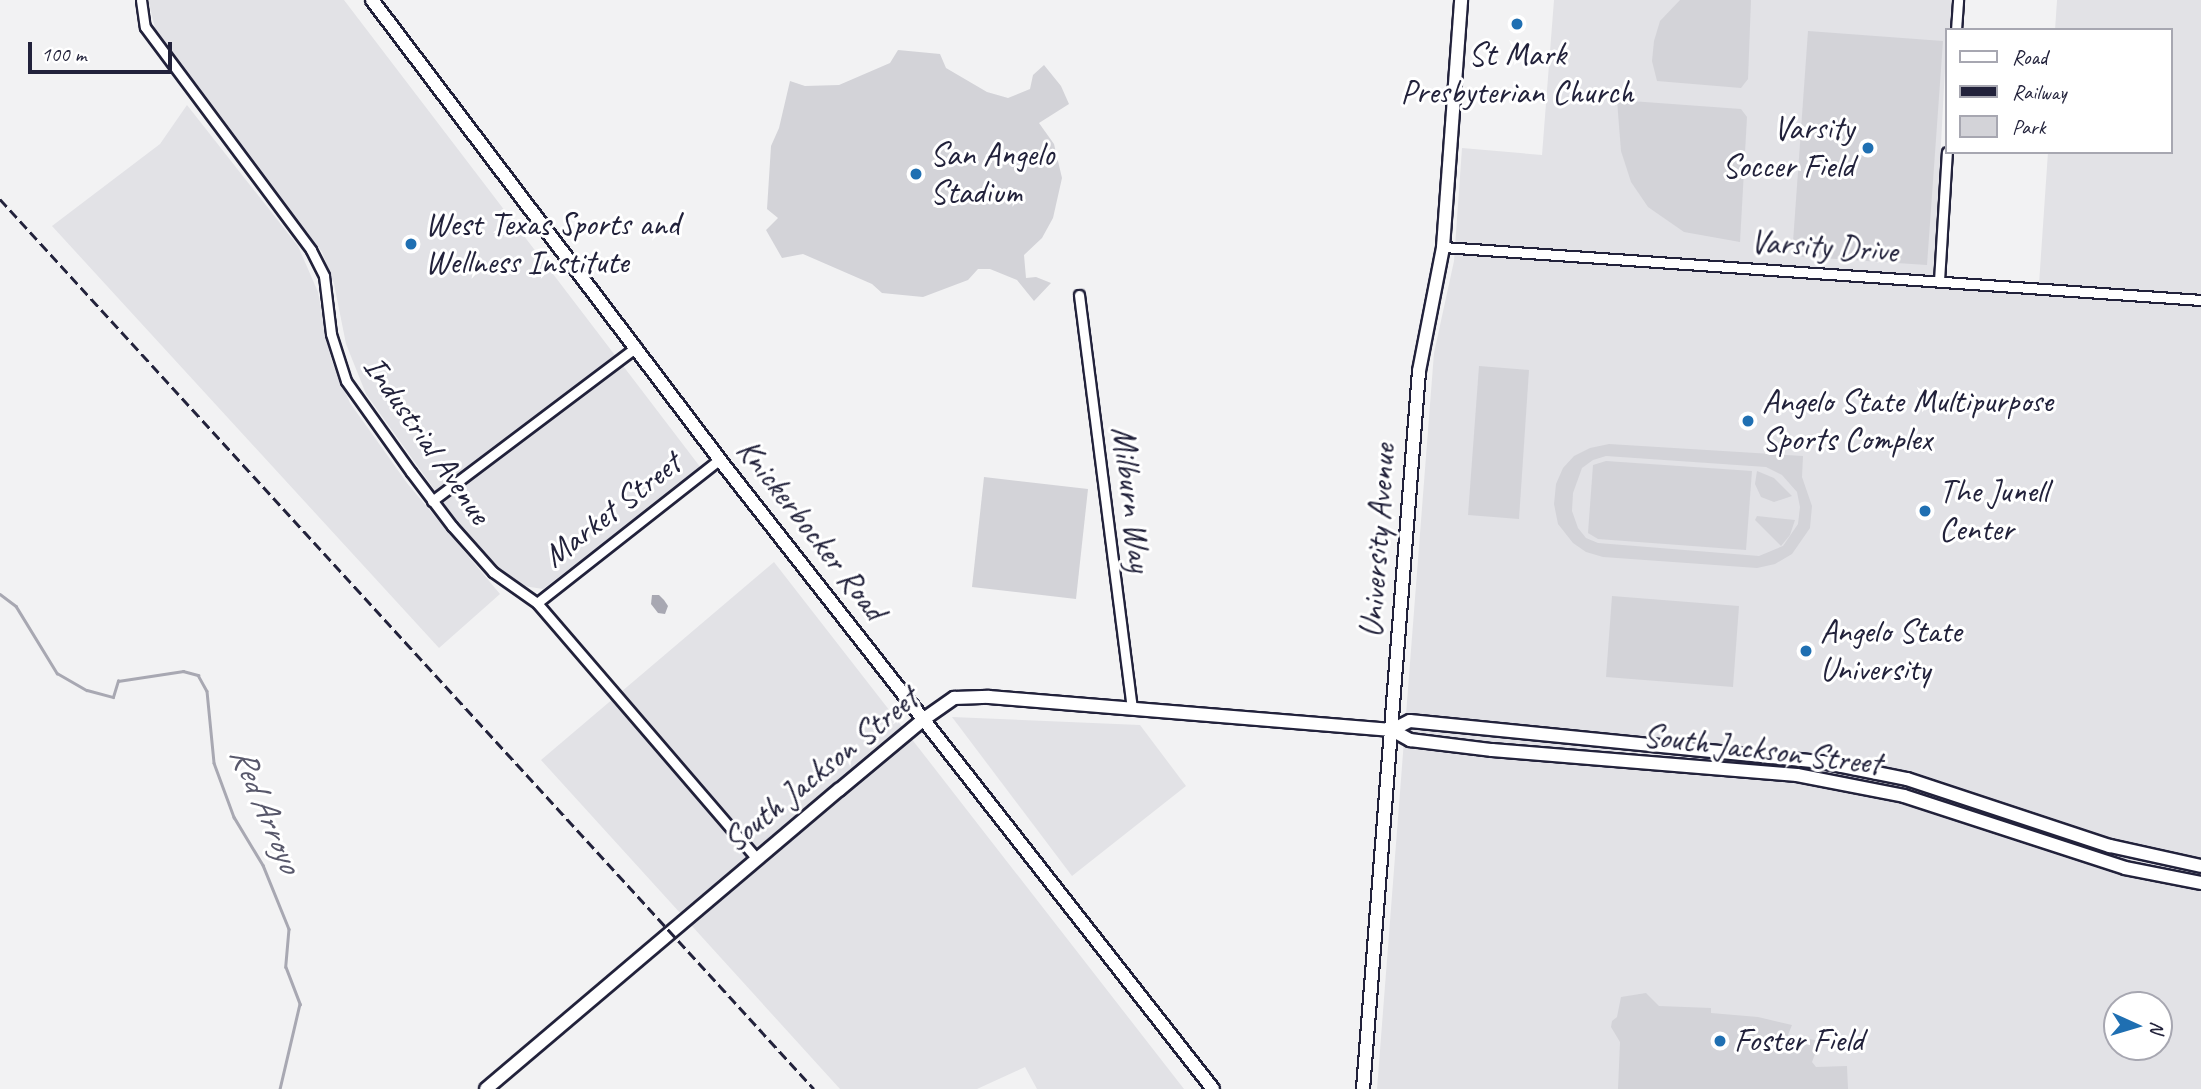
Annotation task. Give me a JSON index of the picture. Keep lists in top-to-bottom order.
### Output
{
  "streets": {
    "street": [
      "Varsity Drive",
      "Industrial Avenue",
      "Milburn Way",
      "Market Street",
      "Knickerbocker Road",
      "University Avenue",
      "South Jackson Street"
    ]
  },
  "crossings": [
    ["Varsity Drive", "University Avenue"],
    ["Industrial Avenue", "Market Street"],
    ["Industrial Avenue", "South Jackson Street"],
    ["Milburn Way", "South Jackson Street"],
    ["Market Street", "Knickerbocker Road"],
    ["Knickerbocker Road", "South Jackson Street"],
    ["University Avenue", "South Jackson Street"]
  ],
  "water": ["Red Arroyo"],
  "places": [
    "St Mark Presbyterian Church",
    "Varsity Soccer Field",
    "San Angelo Stadium",
    "West Texas Sports and Wellness Institute",
    "Angelo State Multipurpose Sports Complex",
    "The Junell Center",
    "Angelo State University",
    "Foster Field"
  ],
  "legend": ["Road", "Railway", "Park"],
  "scale_bar": "100 m",
  "north": "right"
}
